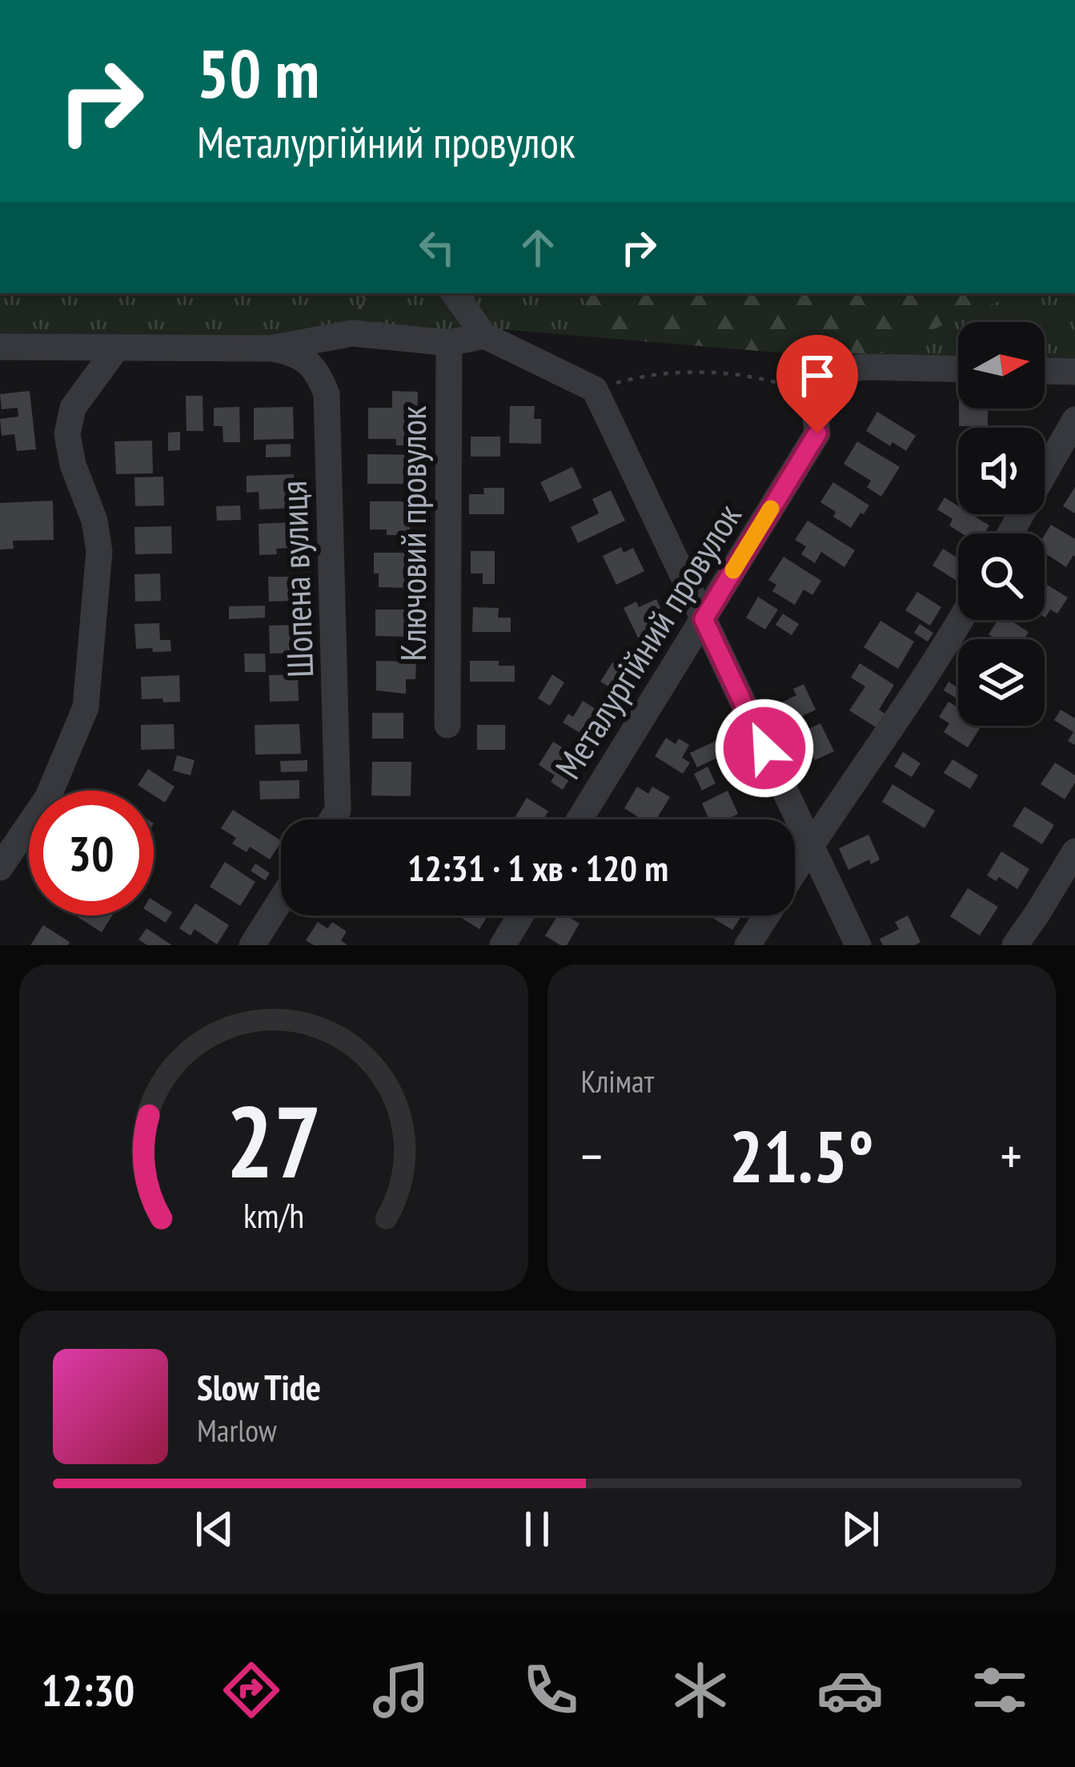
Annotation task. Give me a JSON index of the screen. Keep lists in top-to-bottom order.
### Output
{
  "streets": {
    "street": ["Ключовий провулок", "Шопена вулиця", "Металургійний провулок"]
  },
  "north": "right",
  "page": {
    "turn": ["50 m", "Металургійний провулок"],
    "limit": "30",
    "trip": "12:31 · 1 хв · 120 m",
    "tile": "Клімат",
    "heat": ["−", "21.5°", "+"],
    "song": ["Slow Tide", "Marlow"],
    "tabs": "12:30",
    "gauge": ["27", "km/h"]
  }
}
